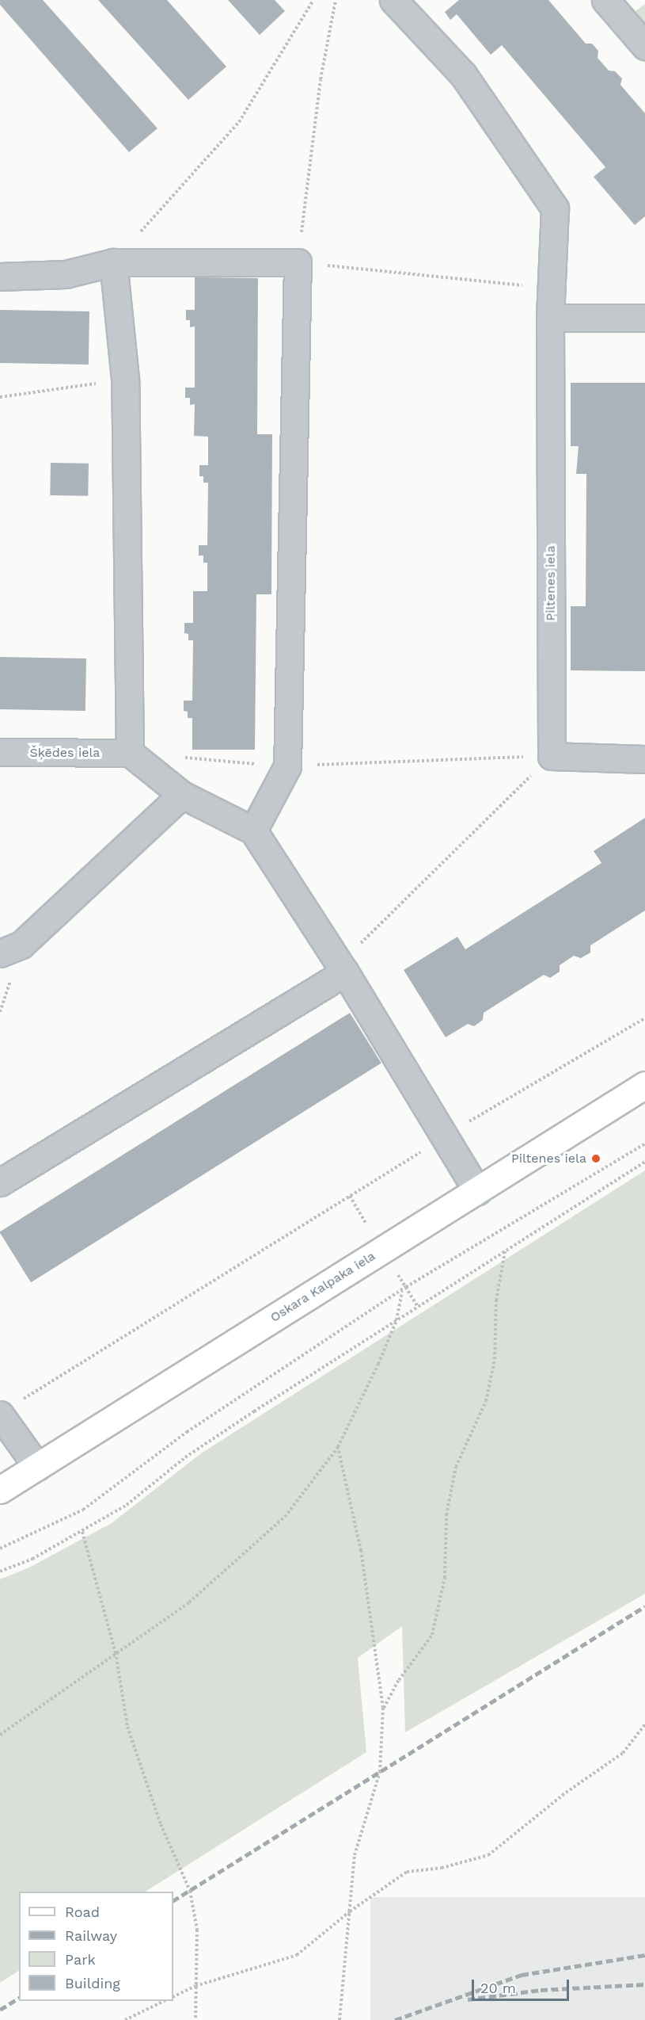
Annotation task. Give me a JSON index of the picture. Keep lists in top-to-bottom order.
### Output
{
  "streets": {
    "main road": ["Oskara Kalpaka iela"],
    "street": ["Piltenes iela", "Šķēdes iela"]
  },
  "places": ["Piltenes iela"],
  "legend": [
    "Road",
    "Railway",
    "Park",
    "Building"
  ],
  "scale_bar": "20 m"
}
